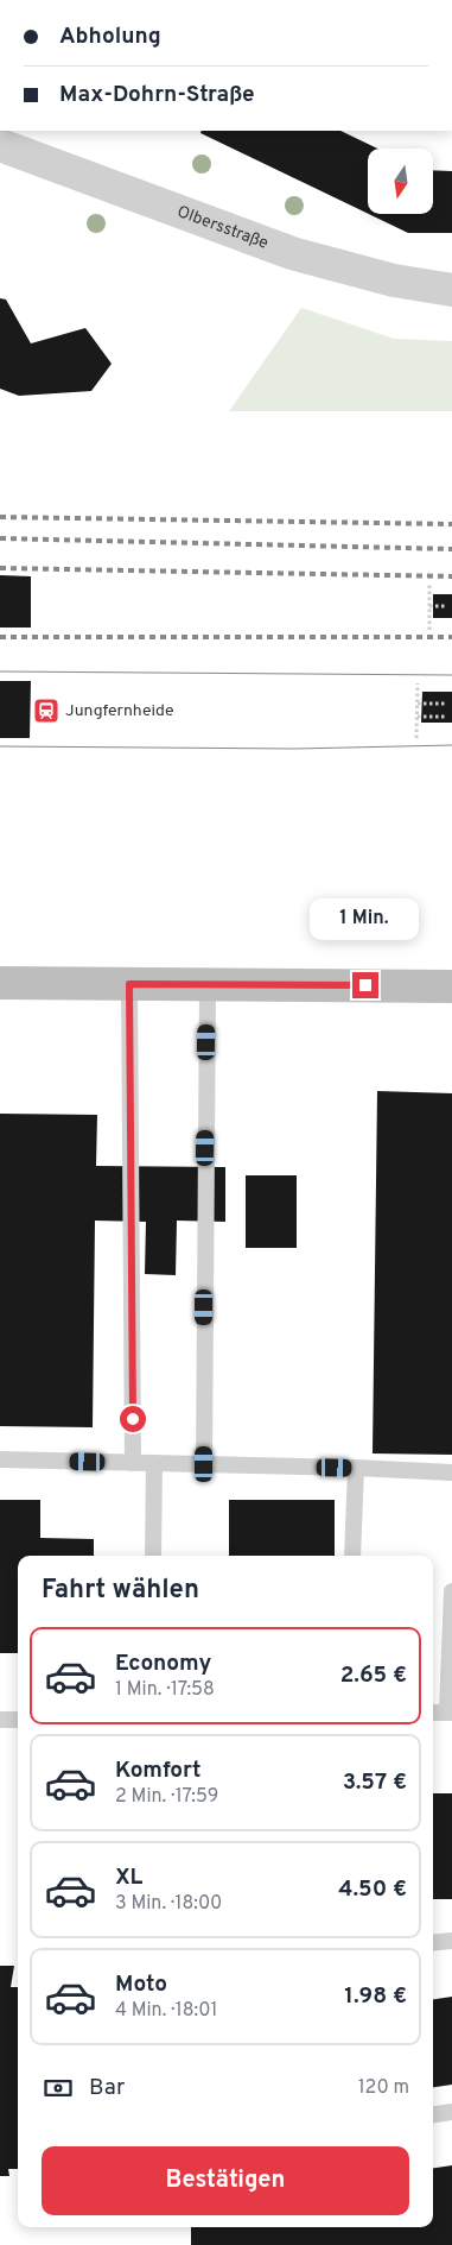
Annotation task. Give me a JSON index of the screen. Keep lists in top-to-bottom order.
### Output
{
  "streets": {
    "street": ["Olbersstraße"]
  },
  "places": {
    "station": ["Jungfernheide"]
  },
  "north": "bottom",
  "page": {
    "banner": ["Abholung", "Max-Dohrn-Straße"],
    "bubble": "1 Min.",
    "heading": "Fahrt wählen",
    "list": [
      {
        "name": "Economy",
        "note": "1 Min. · 17:58",
        "value": "2.65 €"
      },
      {
        "name": "Komfort",
        "note": "2 Min. · 17:59",
        "value": "3.57 €"
      },
      {
        "name": "XL",
        "note": "3 Min. · 18:00",
        "value": "4.50 €"
      },
      {
        "name": "Moto",
        "note": "4 Min. · 18:01",
        "value": "1.98 €"
      }
    ],
    "pay": ["Bar", "120 m"],
    "buttons": "Bestätigen"
  }
}
